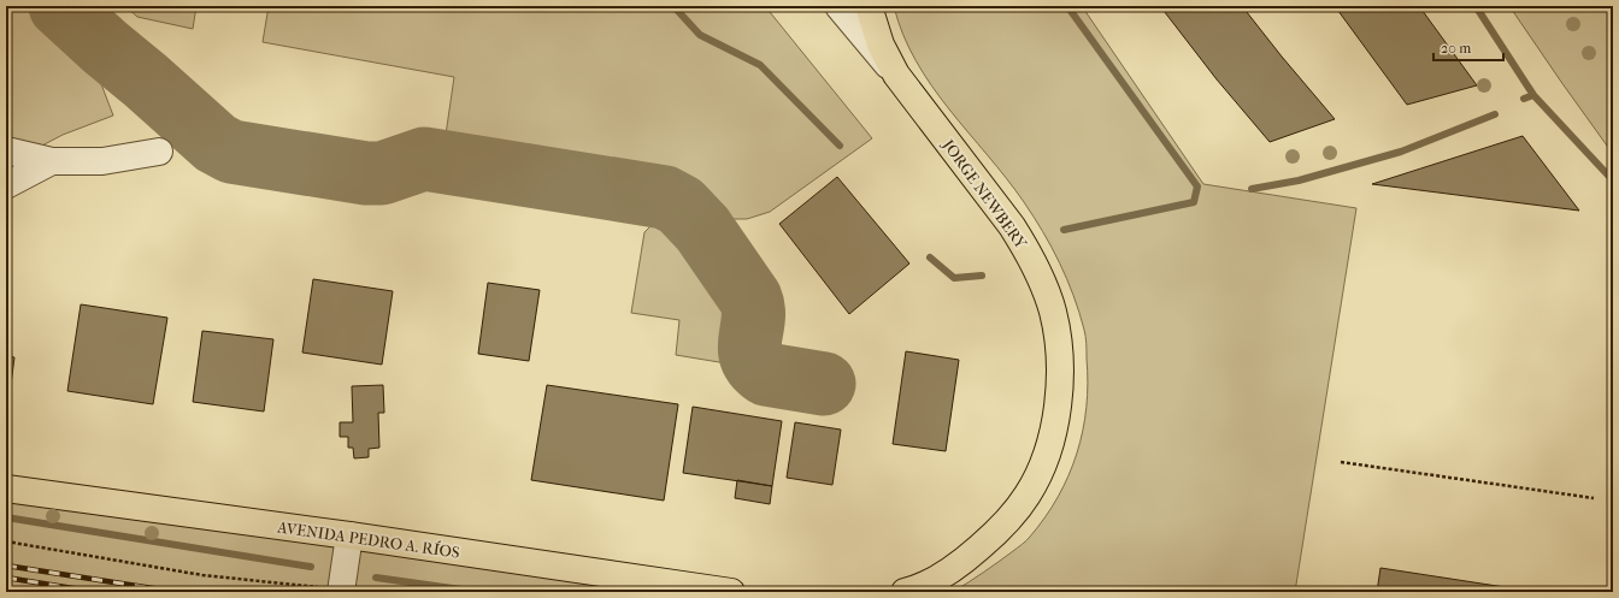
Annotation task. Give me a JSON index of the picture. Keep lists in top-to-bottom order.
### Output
{
  "streets": {
    "main road": ["JORGE NEWBERY", "AVENIDA PEDRO A. RÍOS"]
  },
  "scale_bar": "20 m"
}
